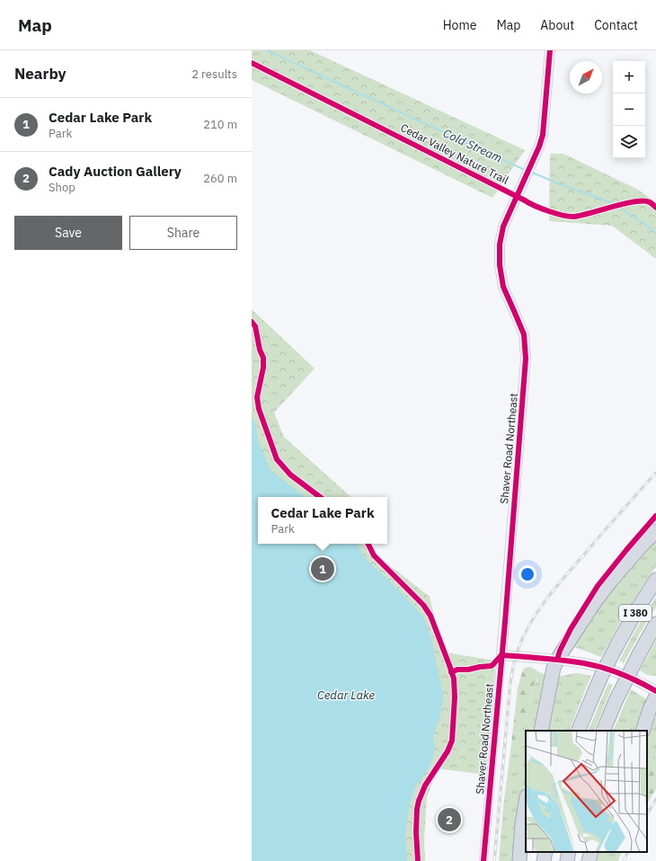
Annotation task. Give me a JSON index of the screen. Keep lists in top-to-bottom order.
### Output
{
  "streets": {
    "highway": ["I 380"],
    "street": ["Shaver Road Northeast"],
    "cycle path": ["Cedar Valley Nature Trail"]
  },
  "water": ["Cold Stream", "Cedar Lake"],
  "north": "top right",
  "page": {
    "header": "Map",
    "nav": [
      "Home",
      "Map",
      "About",
      "Contact"
    ],
    "heading": ["Nearby", "2 results"],
    "map_buttons": ["+", "−"],
    "list": [
      {
        "mark": "1",
        "name": "Cedar Lake Park",
        "note": "Park",
        "value": "210 m"
      },
      {
        "mark": "2",
        "name": "Cady Auction Gallery",
        "note": "Shop",
        "value": "260 m"
      }
    ],
    "buttons": ["Save", "Share"],
    "popup": ["Cedar Lake Park", "Park"],
    "pins": ["1", "2"]
  }
}
